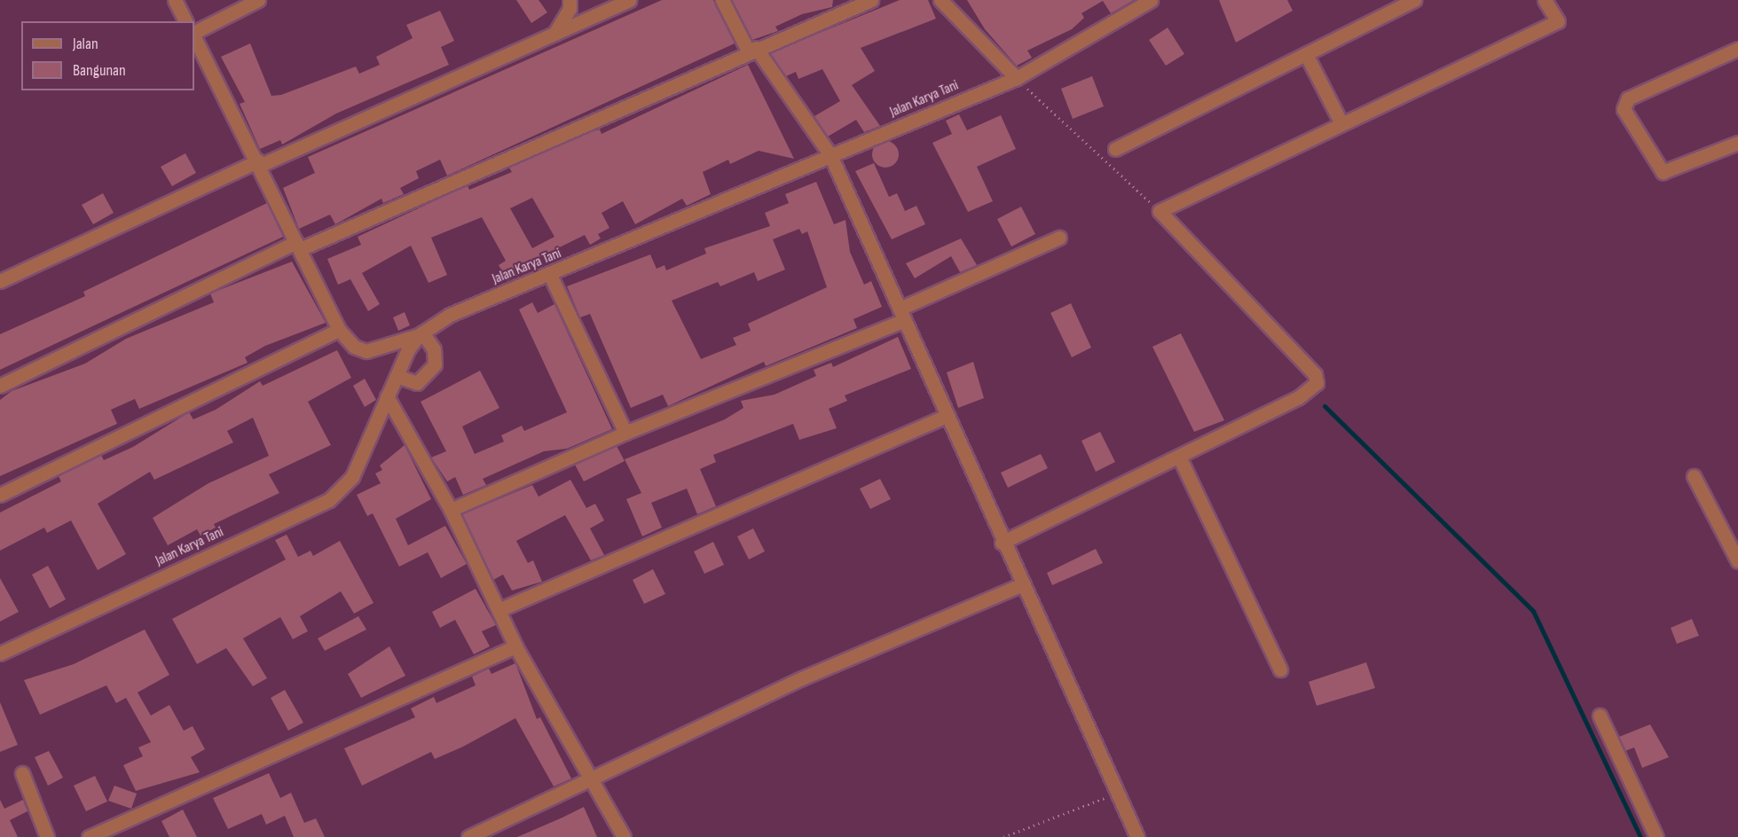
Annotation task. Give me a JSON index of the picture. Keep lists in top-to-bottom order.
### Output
{
  "streets": {
    "street": ["Jalan Karya Tani"]
  },
  "legend": ["Jalan", "Bangunan"]
}
